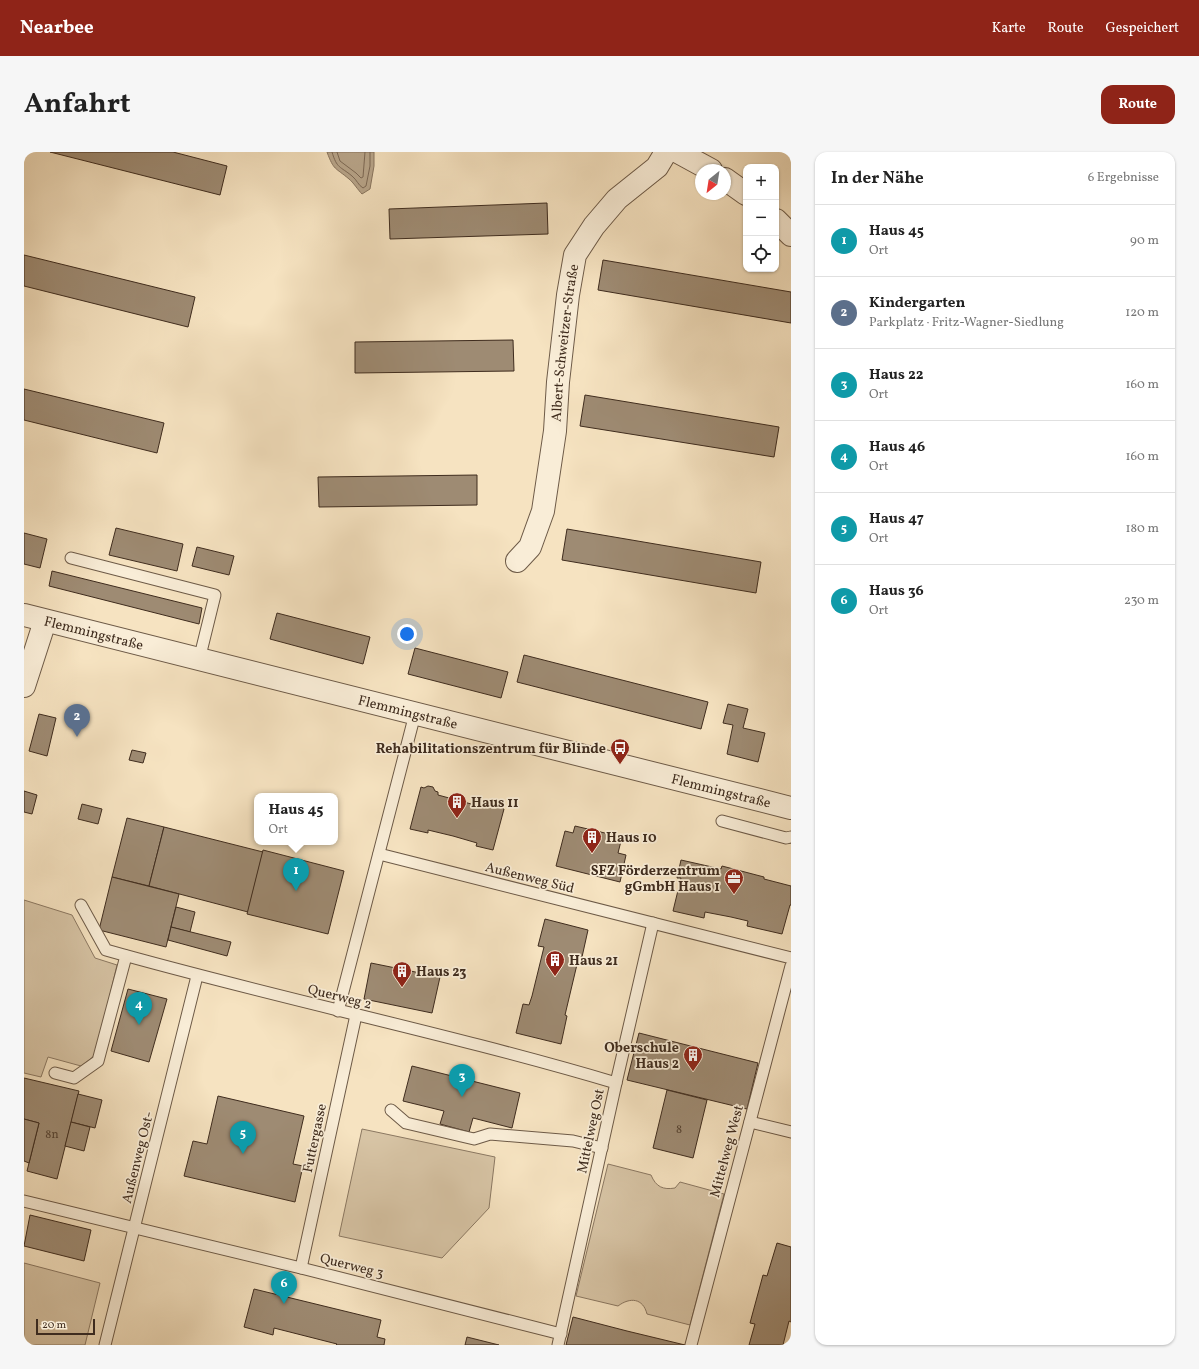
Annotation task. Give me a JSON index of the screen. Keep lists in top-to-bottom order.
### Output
{
  "streets": {
    "street": ["Albert-Schweitzer-Straße", "Flemmingstraße"],
    "lane": [
      "Außenweg Süd",
      "Querweg 2",
      "Mittelweg Ost",
      "Futtergasse",
      "Mittelweg West",
      "Außenweg Ost-",
      "Querweg 3"
    ]
  },
  "crossings": [
    ["Außenweg Süd", "Mittelweg Ost"],
    ["Querweg 2", "Mittelweg Ost"],
    ["Querweg 2", "Futtergasse"],
    ["Querweg 2", "Außenweg Ost-"],
    ["Mittelweg Ost", "Querweg 3"],
    ["Futtergasse", "Querweg 3"],
    ["Außenweg Ost-", "Querweg 3"]
  ],
  "places": {
    "bus stop": ["Rehabilitationszentrum für Blinde"],
    "building": [
      "Haus 11",
      "Haus 10",
      "Haus 21",
      "Haus 23",
      "Oberschule Haus 2"
    ],
    "office": ["SFZ Förderzentrum gGmbH Haus 1"]
  },
  "house_numbers": ["8", "8n"],
  "scale_bar": "20 m",
  "north": "bottom left",
  "page": {
    "header": "Nearbee",
    "nav": ["Karte", "Route", "Gespeichert"],
    "title": "Anfahrt",
    "buttons": "Route",
    "heading": ["In der Nähe", "6 Ergebnisse"],
    "map_buttons": ["+", "−"],
    "list": [
      {
        "mark": "1",
        "name": "Haus 45",
        "note": "Ort",
        "value": "90 m"
      },
      {
        "mark": "2",
        "name": "Kindergarten",
        "note": "Parkplatz · Fritz-Wagner-Siedlung",
        "value": "120 m"
      },
      {
        "mark": "3",
        "name": "Haus 22",
        "note": "Ort",
        "value": "160 m"
      },
      {
        "mark": "4",
        "name": "Haus 46",
        "note": "Ort",
        "value": "160 m"
      },
      {
        "mark": "5",
        "name": "Haus 47",
        "note": "Ort",
        "value": "180 m"
      },
      {
        "mark": "6",
        "name": "Haus 36",
        "note": "Ort",
        "value": "230 m"
      }
    ],
    "pins": [
      "2",
      "1",
      "4",
      "3",
      "5",
      "6"
    ],
    "popup": ["Haus 45", "Ort"],
    "scale": "20 m"
  }
}
